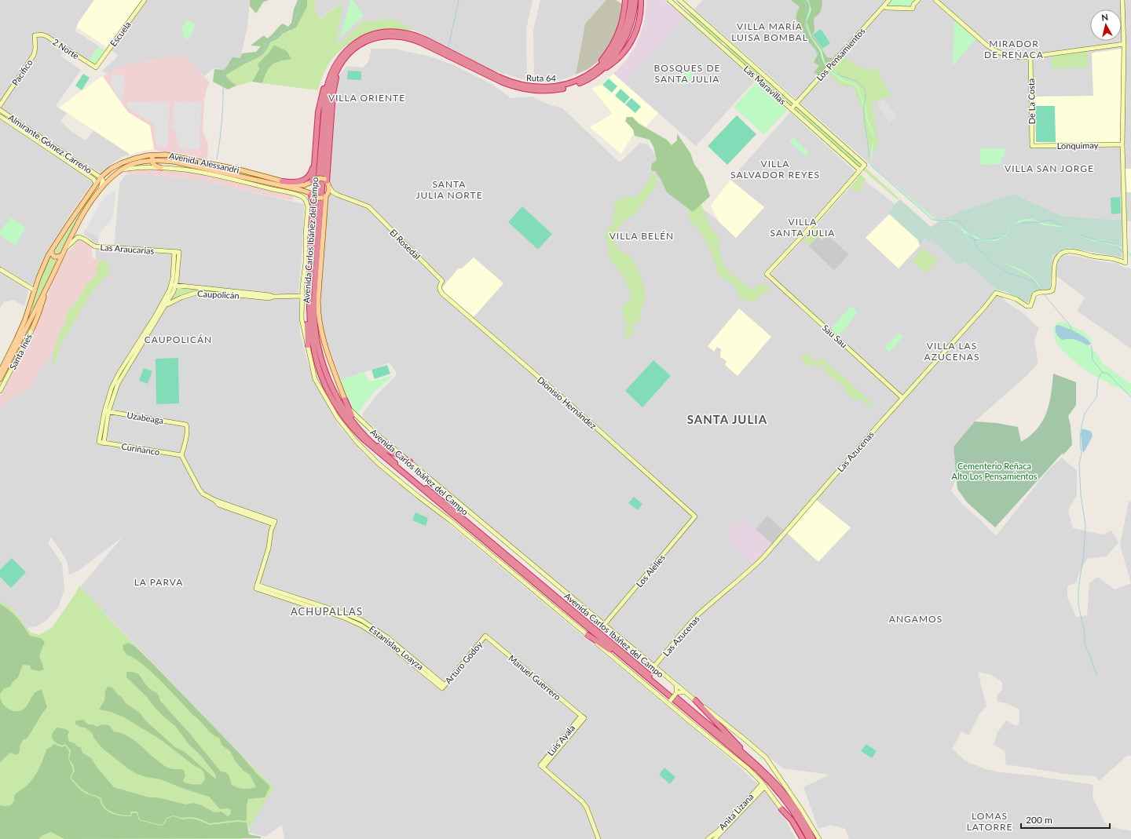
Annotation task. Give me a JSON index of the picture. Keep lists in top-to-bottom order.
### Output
{
  "streets": {
    "highway": ["Ruta 64", "Avenida Carlos Ibáñez del Campo"],
    "main road": ["Avenida Alessandri"],
    "street": [
      "Escuela",
      "2 Norte",
      "Los Pensamientos",
      "Pacífico",
      "Las Maravillas",
      "De La Costa",
      "Almirante Gómez Carreño",
      "Lonquimay",
      "El Rosedal",
      "Las Araucarias",
      "Caupolicán",
      "Sau Sau",
      "Santa Inés",
      "Dionisio Hernández",
      "Uzabeaga",
      "Curiñanco",
      "Las Azucenas",
      "Los Alelies",
      "Estanislao Loayza",
      "Arturo Godoy",
      "Manuel Guerrero",
      "Luis Ayala",
      "Anita Lizana"
    ]
  },
  "crossings": [
    ["Escuela", "2 Norte"],
    ["2 Norte", "Pacífico"],
    ["Los Pensamientos", "Las Maravillas"],
    ["Ruta 64", "Avenida Carlos Ibáñez del Campo"],
    ["Las Maravillas", "Sau Sau"],
    ["De La Costa", "Lonquimay"],
    ["Almirante Gómez Carreño", "Avenida Alessandri"],
    ["Lonquimay", "Las Azucenas"],
    ["Avenida Alessandri", "Avenida Carlos Ibáñez del Campo"],
    ["Avenida Alessandri", "Las Araucarias"],
    ["Avenida Carlos Ibáñez del Campo", "Caupolicán"],
    ["Avenida Carlos Ibáñez del Campo", "Las Azucenas"],
    ["Avenida Carlos Ibáñez del Campo", "Los Alelies"],
    ["Avenida Carlos Ibáñez del Campo", "Anita Lizana"],
    ["El Rosedal", "Dionisio Hernández"],
    ["Las Araucarias", "Caupolicán"],
    ["Sau Sau", "Las Azucenas"],
    ["Dionisio Hernández", "Los Alelies"],
    ["Uzabeaga", "Curiñanco"],
    ["Uzabeaga", "Estanislao Loayza"],
    ["Curiñanco", "Estanislao Loayza"],
    ["Estanislao Loayza", "Arturo Godoy"],
    ["Arturo Godoy", "Manuel Guerrero"],
    ["Manuel Guerrero", "Luis Ayala"]
  ],
  "districts": [
    "VILLA MARÍA LUISA BOMBAL",
    "MIRADOR DE REÑACA",
    "BOSQUES DE SANTA JULIA",
    "VILLA ORIENTE",
    "VILLA SALVADOR REYES",
    "VILLA SAN JORGE",
    "SANTA JULIA NORTE",
    "VILLA SANTA JULIA",
    "VILLA BELÉN",
    "CAUPOLICÁN",
    "VILLA LAS AZUCENAS",
    "SANTA JULIA",
    "LA PARVA",
    "ACHUPALLAS",
    "ANGAMOS",
    "LOMAS LATORRE"
  ],
  "parks": ["Cementerio Reñaca Alto Los Pensamientos"],
  "scale_bar": "200 m",
  "north": "top"
}
